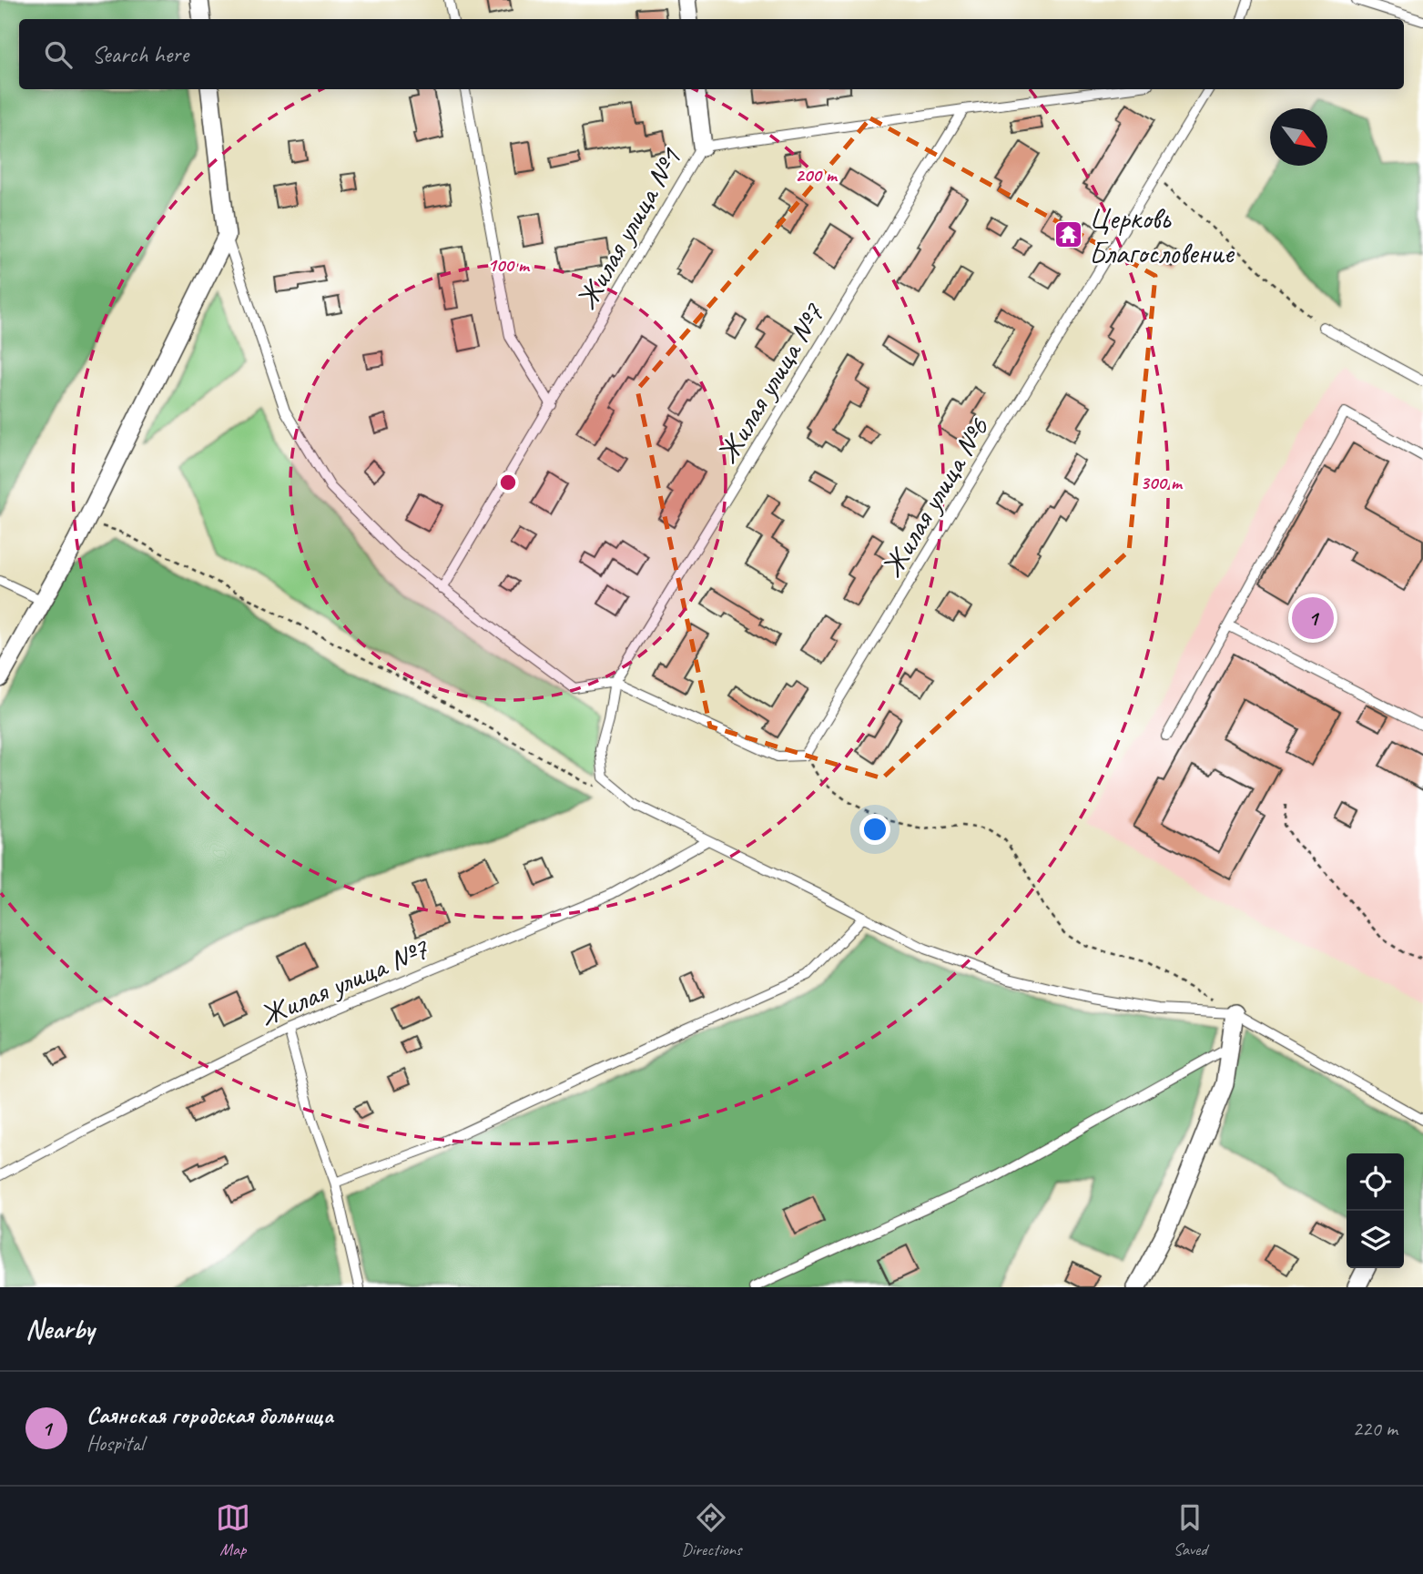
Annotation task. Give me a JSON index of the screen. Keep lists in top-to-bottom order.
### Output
{
  "streets": {
    "lane": ["Жилая улица №1", "Жилая улица №7", "Жилая улица №6"]
  },
  "crossings": [
    ["Жилая улица №1", "Жилая улица №7"]
  ],
  "places": {
    "temple": ["Церковь Благословение"]
  },
  "north": "bottom right",
  "page": {
    "search": "Search here",
    "pins": "1",
    "heading": "Nearby",
    "list": [
      {
        "mark": "1",
        "name": "Саянская городская больница",
        "note": "Hospital",
        "value": "220 m"
      }
    ],
    "nav": ["Map", "Directions", "Saved"]
  },
  "rings": ["200 m", "100 m", "300 m"]
}
